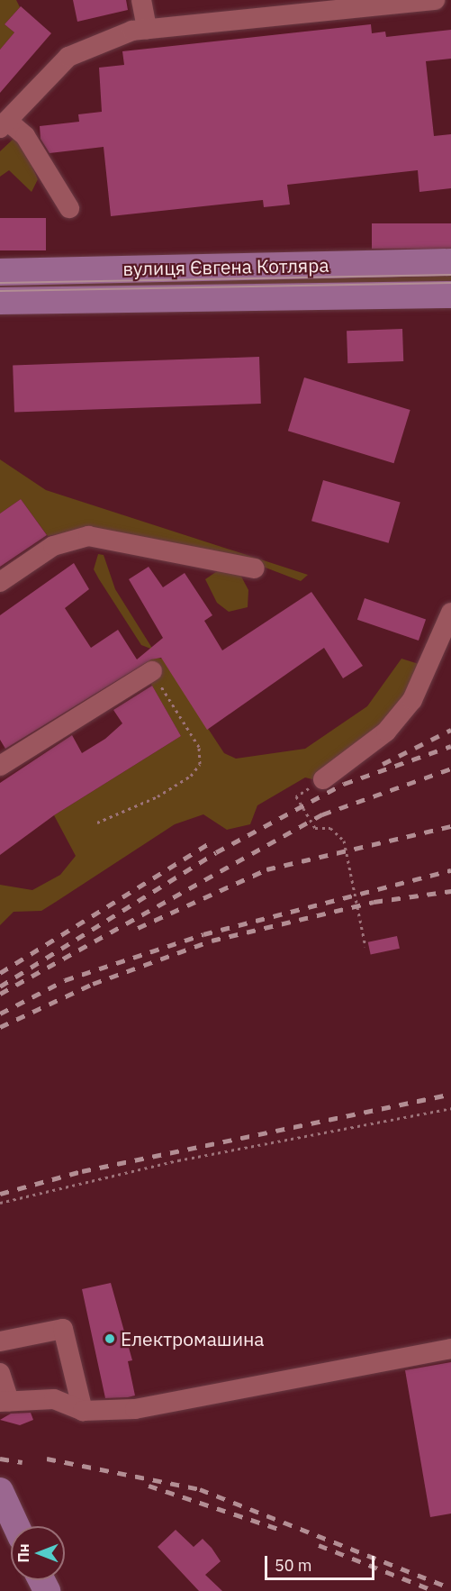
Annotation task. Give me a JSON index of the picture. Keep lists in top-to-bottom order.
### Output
{
  "streets": {
    "main road": ["вулиця Євгена Котляра"]
  },
  "places": ["Електромашина"],
  "scale_bar": "50 m",
  "north": "left"
}
